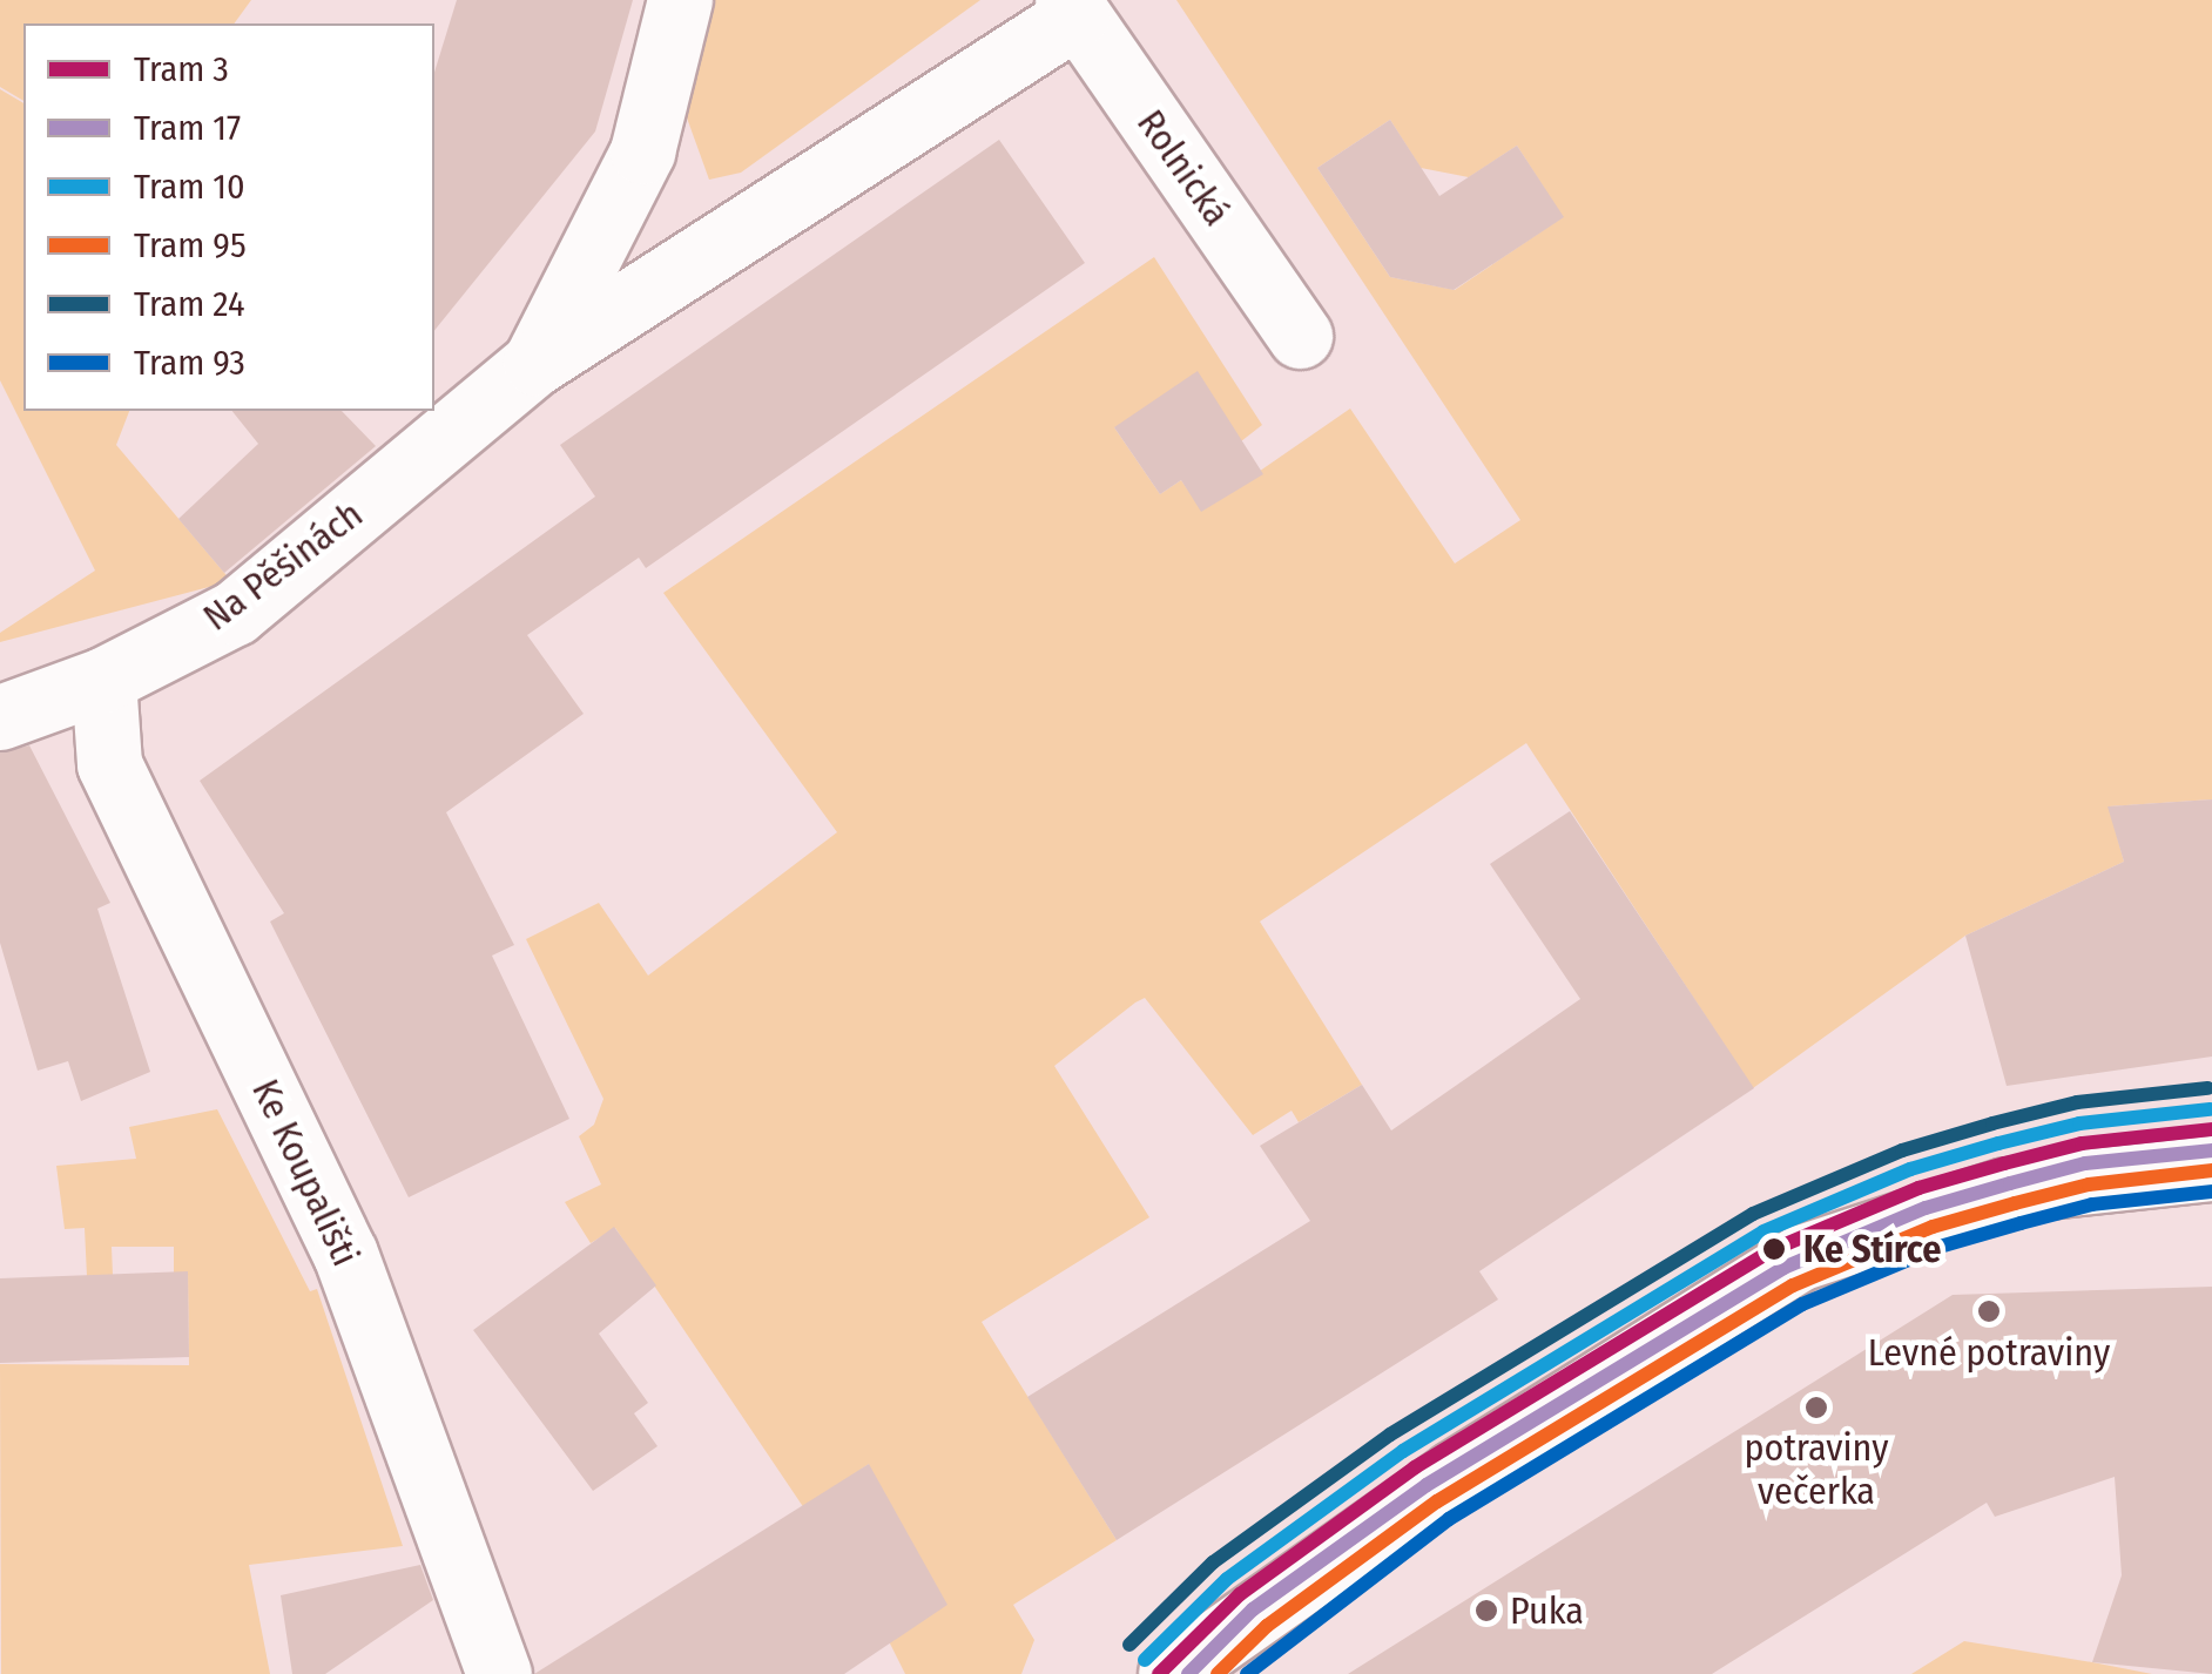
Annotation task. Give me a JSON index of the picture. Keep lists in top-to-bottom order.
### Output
{
  "streets": {
    "street": ["Rolnická", "Na Pěšinách", "Ke Koupališti"]
  },
  "crossings": [
    ["Rolnická", "Na Pěšinách"],
    ["Na Pěšinách", "Ke Koupališti"]
  ],
  "places": [
    "Ke Stírce",
    "Levné potraviny",
    "potraviny večerka",
    "Puka"
  ],
  "lines": [
    "tram line 24",
    "tram line 10",
    "tram line 3",
    "tram line 17",
    "tram line 95",
    "tram line 93"
  ],
  "legend": [
    "Tram 3",
    "Tram 17",
    "Tram 10",
    "Tram 95",
    "Tram 24",
    "Tram 93"
  ]
}
